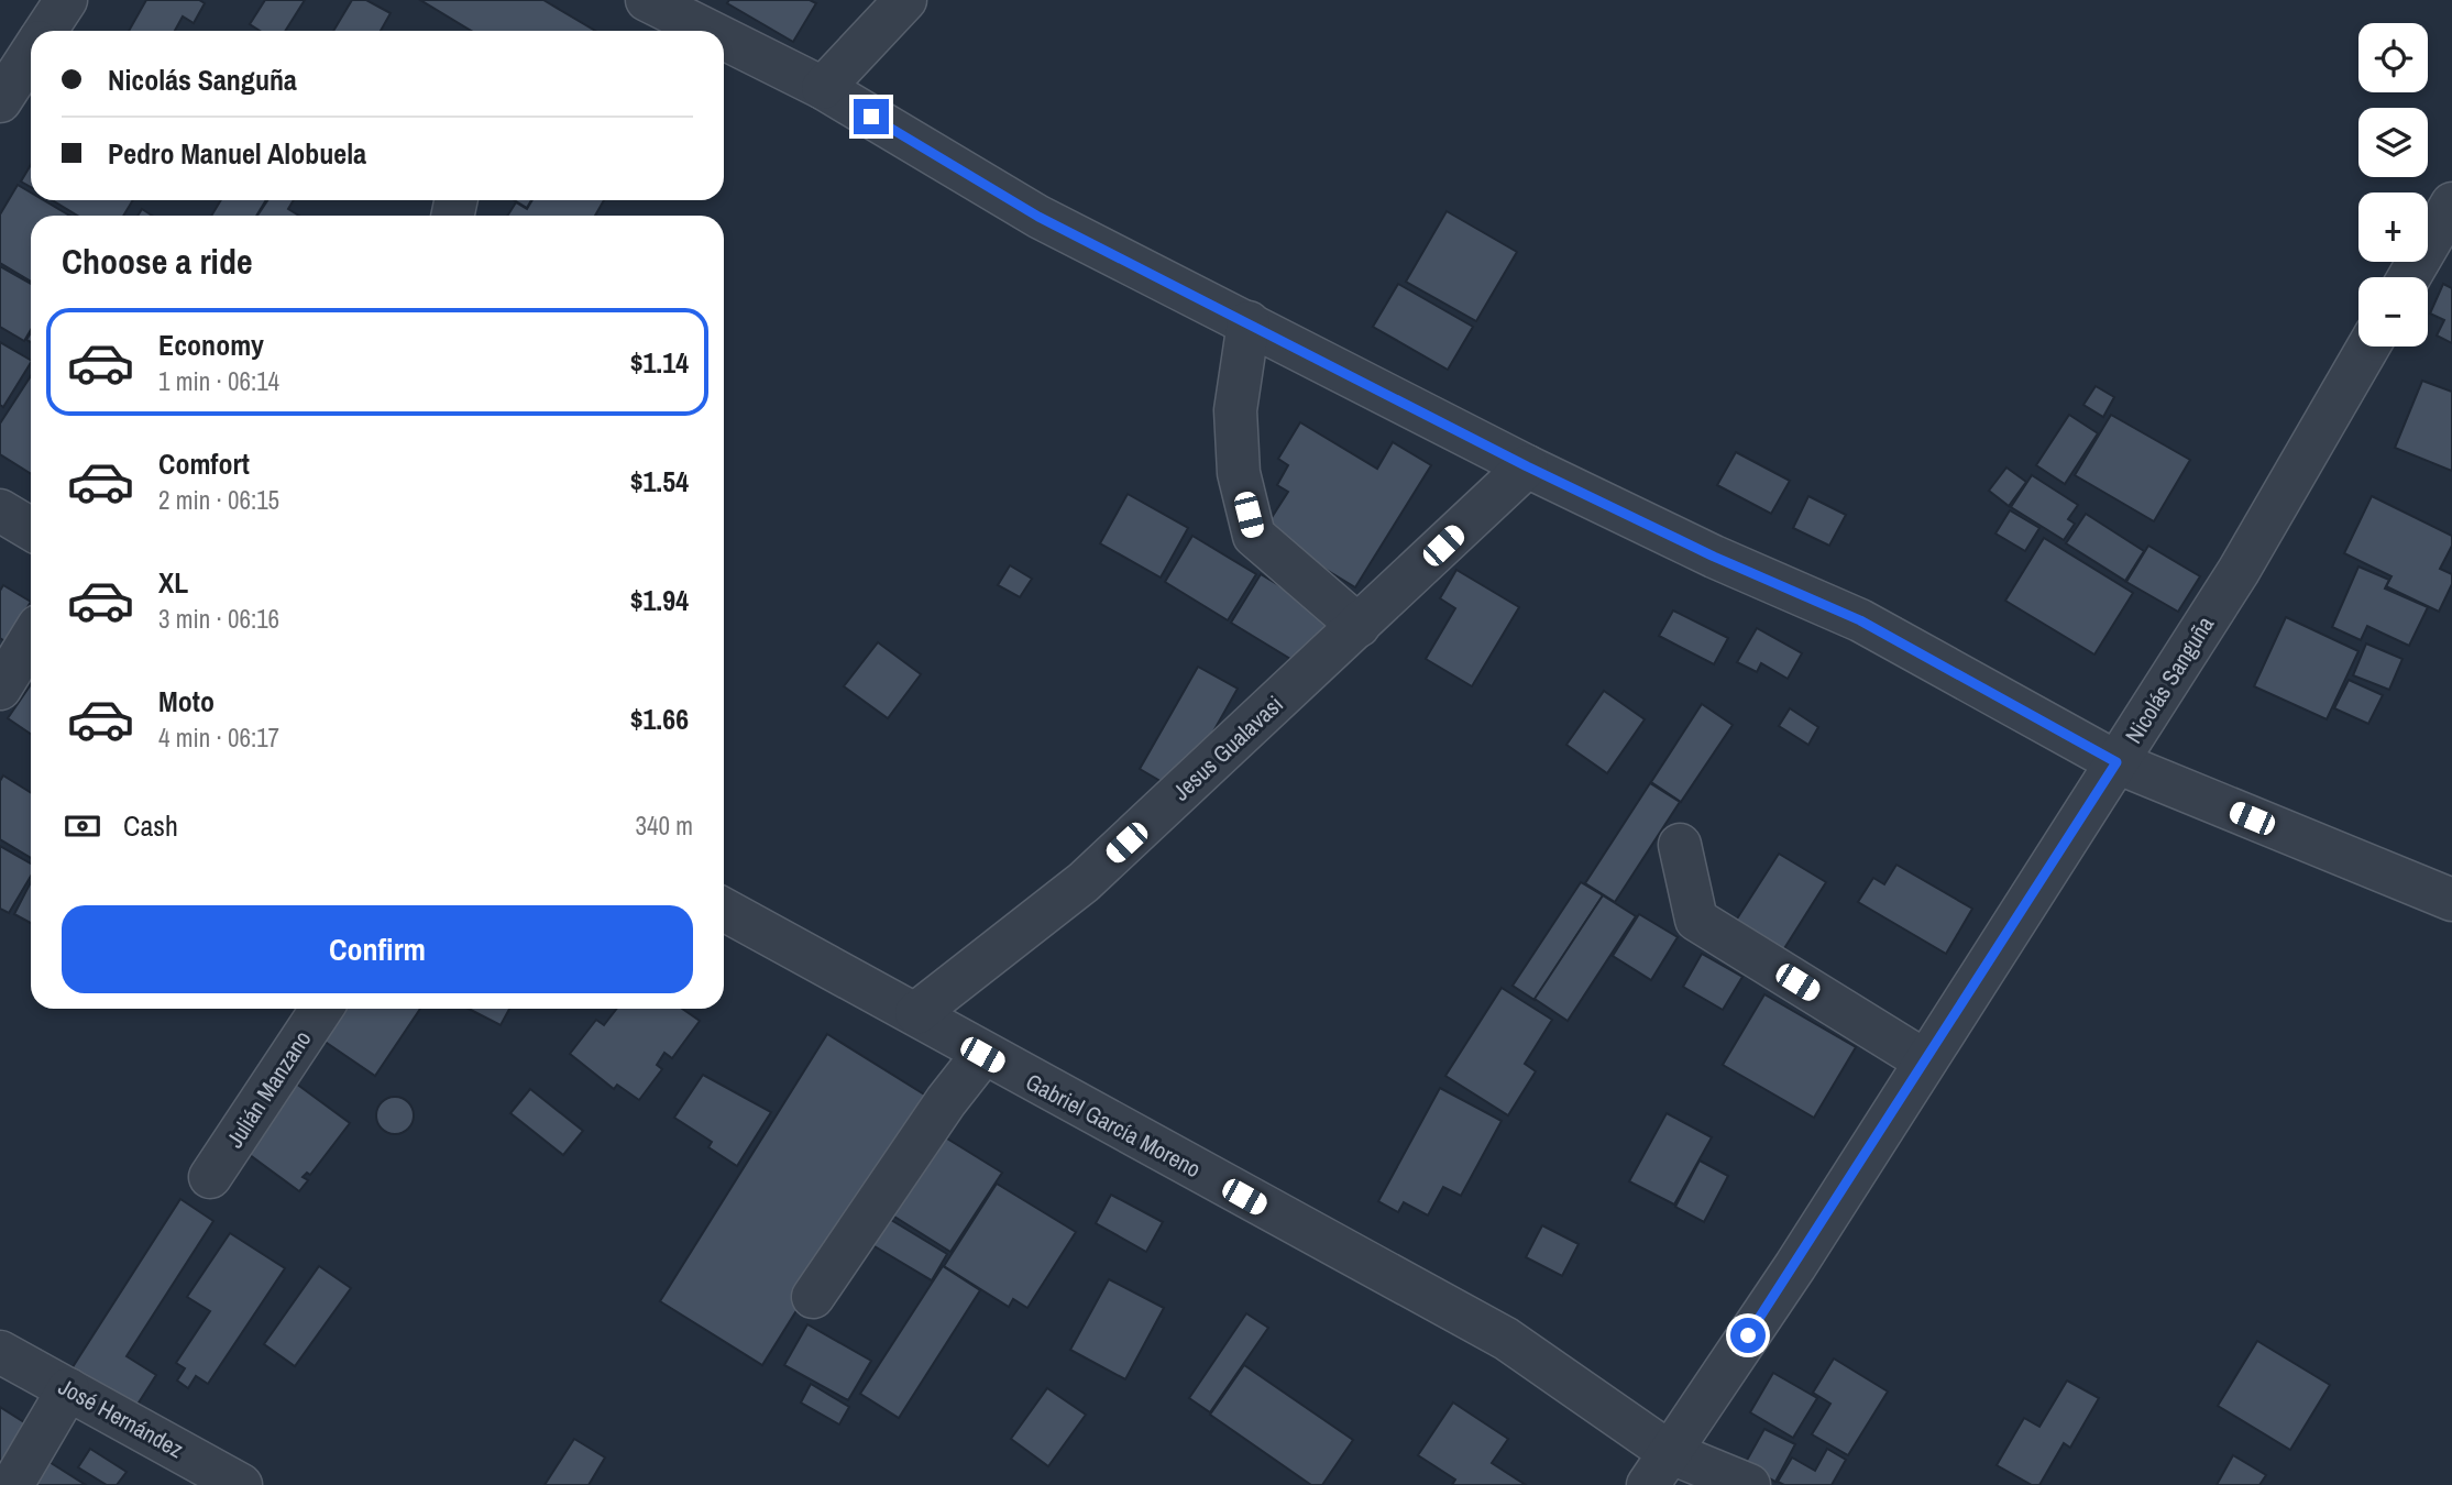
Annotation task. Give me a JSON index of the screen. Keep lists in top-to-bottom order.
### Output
{
  "streets": {
    "street": [
      "Nicolás Sanguña",
      "Jesus Gualavasi",
      "Julián Manzano",
      "Gabriel García Moreno",
      "José Hernández"
    ]
  },
  "crossings": [
    ["Nicolás Sanguña", "Gabriel García Moreno"],
    ["Jesus Gualavasi", "Gabriel García Moreno"]
  ],
  "page": {
    "map_buttons": ["+", "−"],
    "banner": ["Nicolás Sanguña", "Pedro Manuel Alobuela"],
    "heading": "Choose a ride",
    "list": [
      {
        "name": "Economy",
        "note": "1 min · 06:14",
        "value": "$1.14"
      },
      {
        "name": "Comfort",
        "note": "2 min · 06:15",
        "value": "$1.54"
      },
      {
        "name": "XL",
        "note": "3 min · 06:16",
        "value": "$1.94"
      },
      {
        "name": "Moto",
        "note": "4 min · 06:17",
        "value": "$1.66"
      }
    ],
    "pay": ["Cash", "340 m"],
    "buttons": "Confirm"
  }
}
